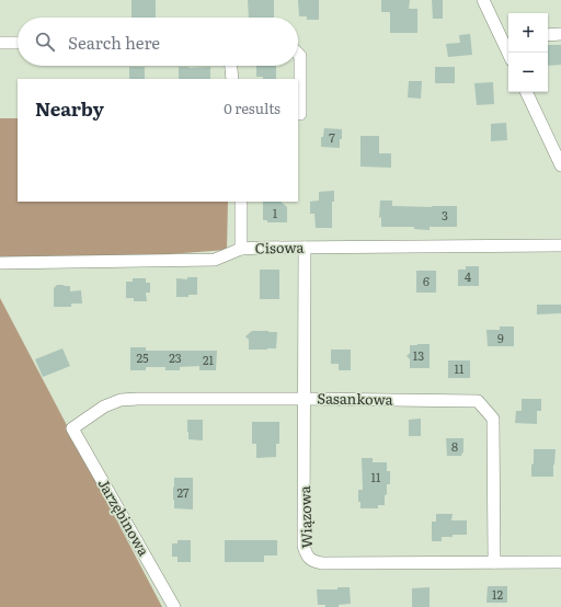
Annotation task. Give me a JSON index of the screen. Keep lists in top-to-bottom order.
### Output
{
  "streets": {
    "street": [
      "Cisowa",
      "Sasankowa",
      "Jarzębinowa",
      "Wiązowa"
    ]
  },
  "crossings": [
    ["Cisowa", "Wiązowa"],
    ["Sasankowa", "Jarzębinowa"],
    ["Sasankowa", "Wiązowa"]
  ],
  "house_numbers": [
    "7",
    "1",
    "3",
    "4",
    "6",
    "9",
    "13",
    "25",
    "23",
    "21",
    "11",
    "8",
    "11",
    "27",
    "12"
  ],
  "page": {
    "map_buttons": ["+", "−"],
    "search": "Search here",
    "heading": ["Nearby", "0 results"]
  }
}
